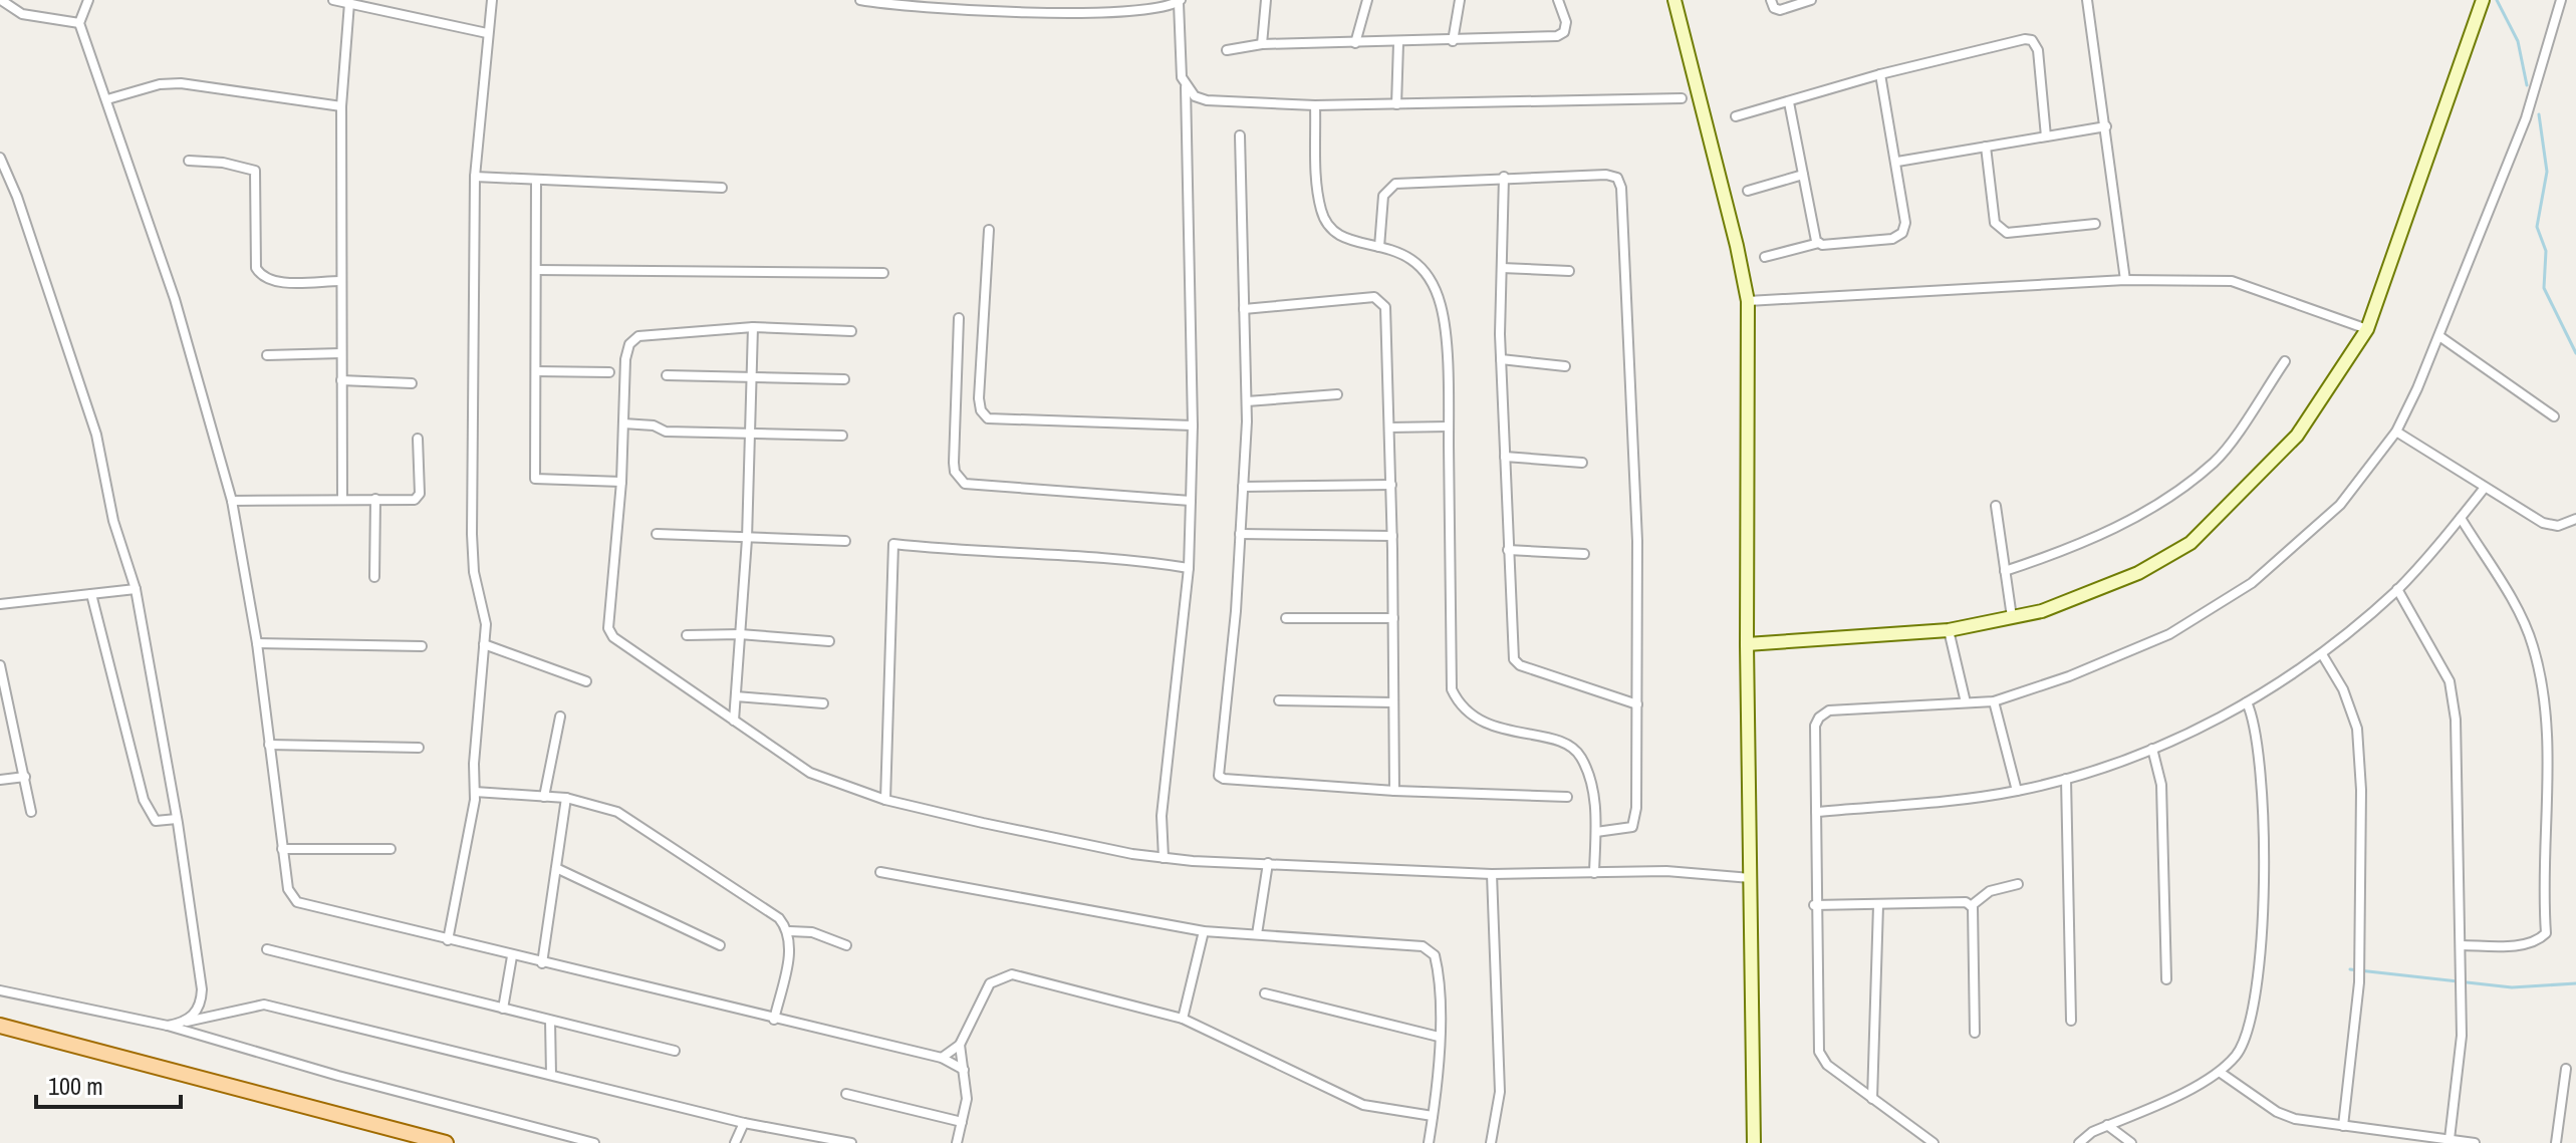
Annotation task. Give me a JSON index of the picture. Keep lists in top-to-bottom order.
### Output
{
  "scale_bar": "100 m"
}
